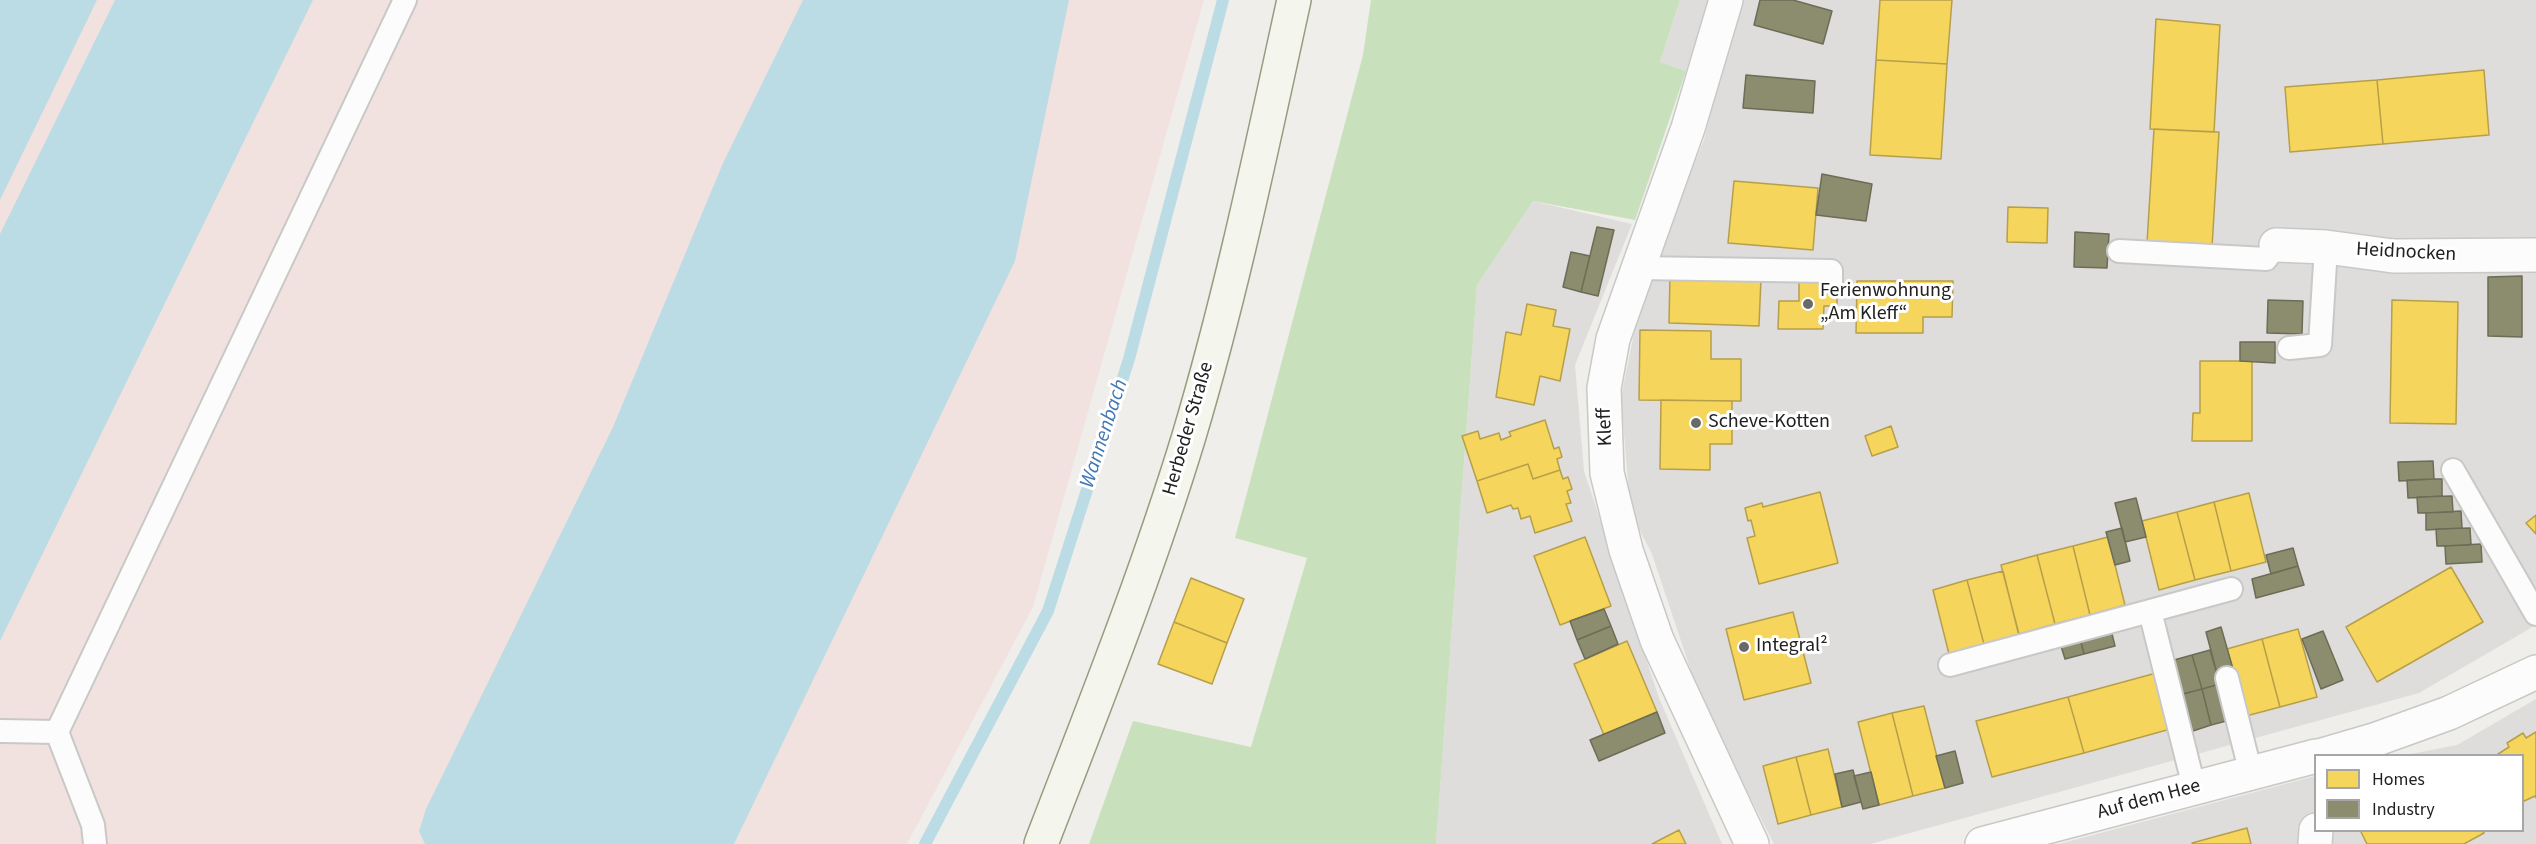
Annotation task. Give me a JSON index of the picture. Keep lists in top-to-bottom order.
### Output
{
  "streets": {
    "main road": ["Herbeder Straße"],
    "street": ["Heidnocken", "Kleff", "Auf dem Hee"]
  },
  "water": ["Wannenbach"],
  "places": ["Ferienwohnung „Am Kleff“", "Scheve-Kotten", "Integral²"],
  "legend": ["Homes", "Industry"]
}
